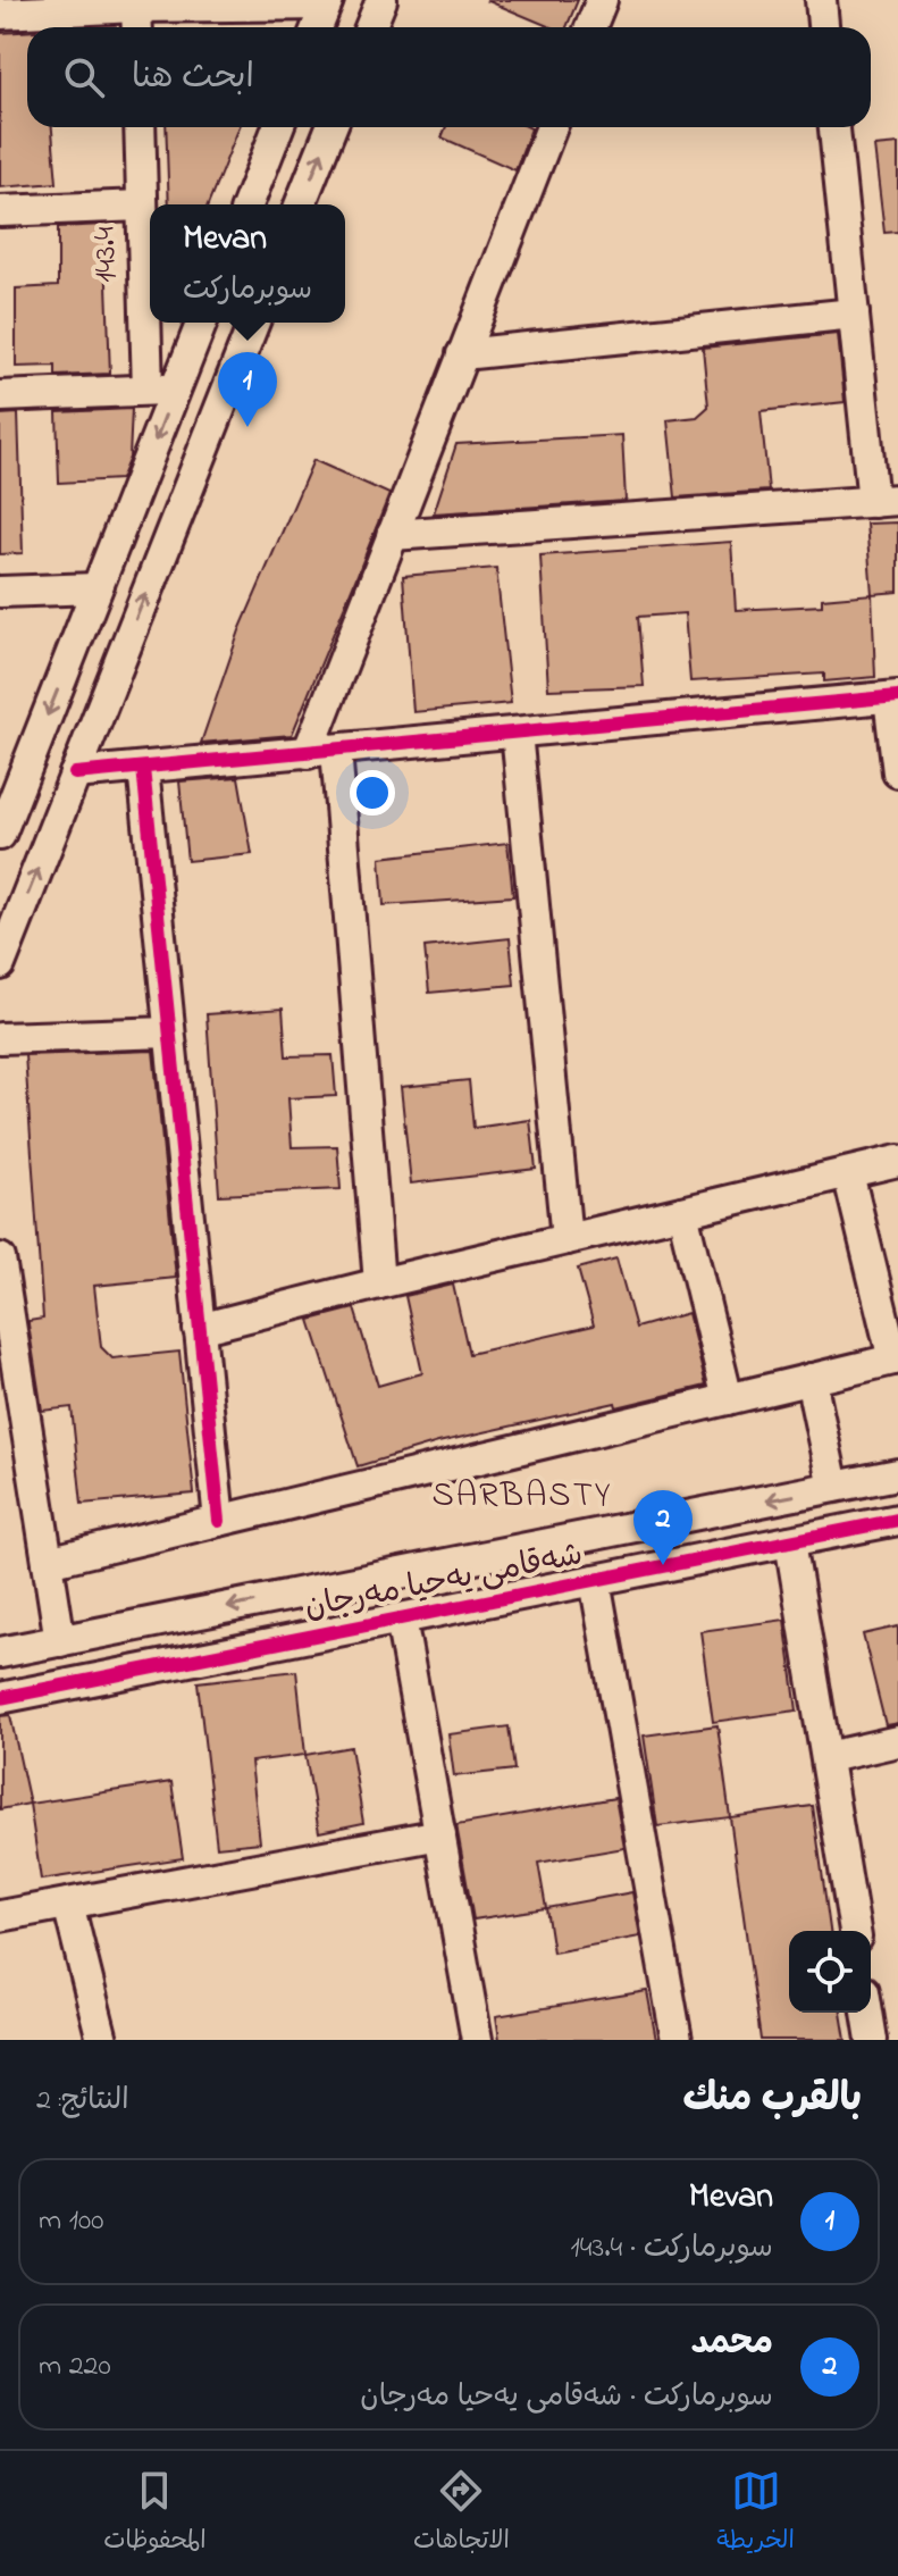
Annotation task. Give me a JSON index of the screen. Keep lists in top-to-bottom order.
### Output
{
  "streets": {
    "street": ["143.4", "شەقامی یەحیا مەرجان"]
  },
  "districts": ["SARBASTY"],
  "page": {
    "search": "ابحث هنا",
    "popup": ["Mevan", "سوبرماركت"],
    "pins": ["1", "2"],
    "heading": ["بالقرب منك", "النتائج: 2"],
    "list": [
      {
        "mark": "1",
        "name": "Mevan",
        "note": "سوبرماركت · 143.4",
        "value": "100 m"
      },
      {
        "mark": "2",
        "name": "محمد",
        "note": "سوبرماركت · شەقامی یەحیا مەرجان",
        "value": "220 m"
      }
    ],
    "nav": ["الخريطة", "الاتجاهات", "المحفوظات"]
  }
}
